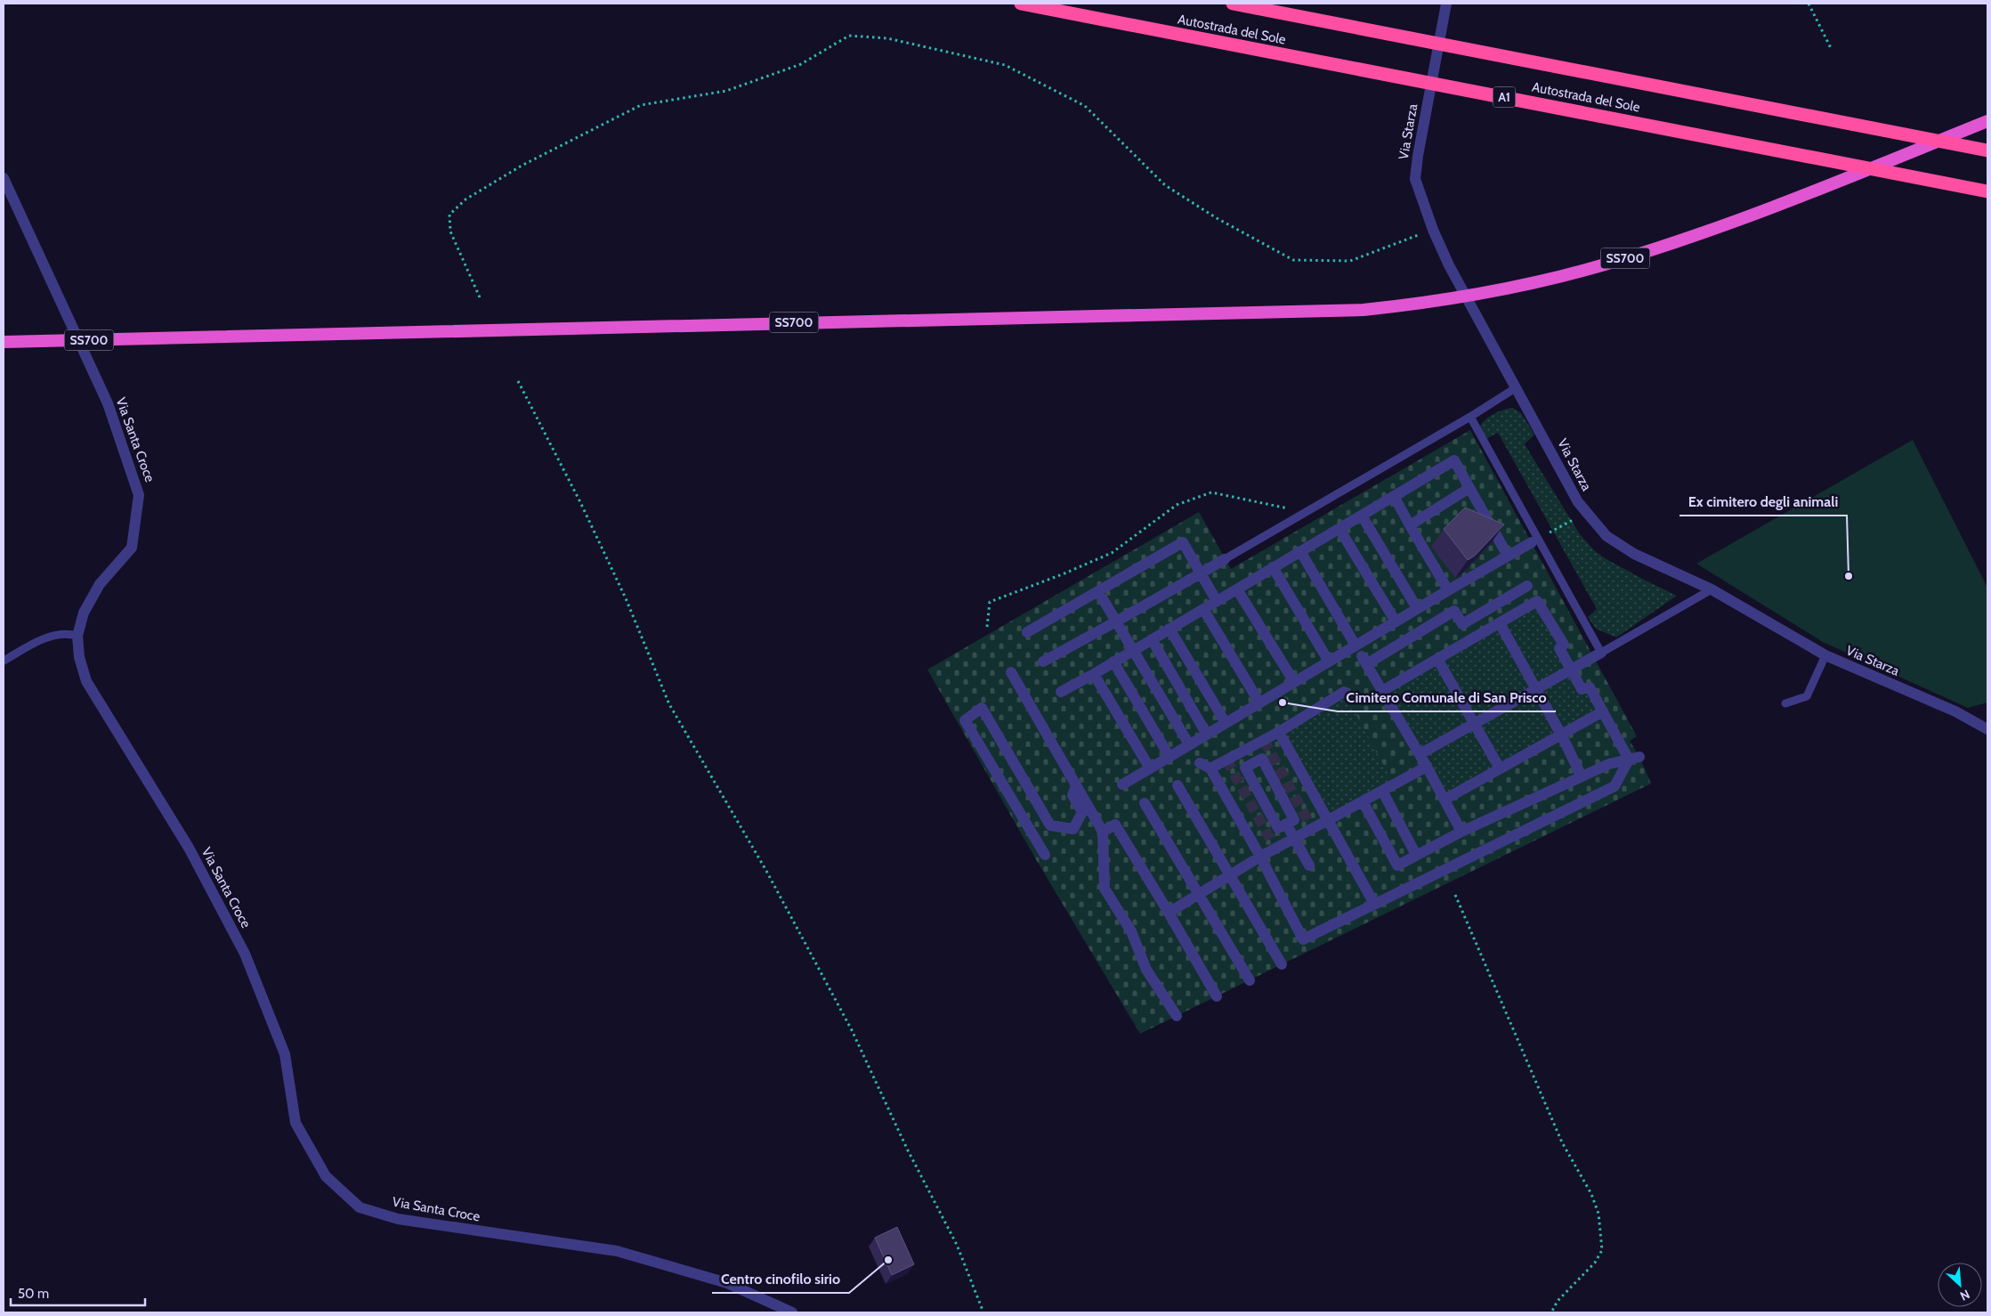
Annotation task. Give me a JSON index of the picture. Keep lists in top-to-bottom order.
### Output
{
  "streets": {
    "highway": ["Autostrada del Sole", "A1", "SS700"],
    "street": ["Via Starza", "Via Santa Croce"]
  },
  "places": ["Ex cimitero degli animali", "Cimitero Comunale di San Prisco", "Centro cinofilo sirio"],
  "scale_bar": "50 m",
  "north": "bottom right"
}
